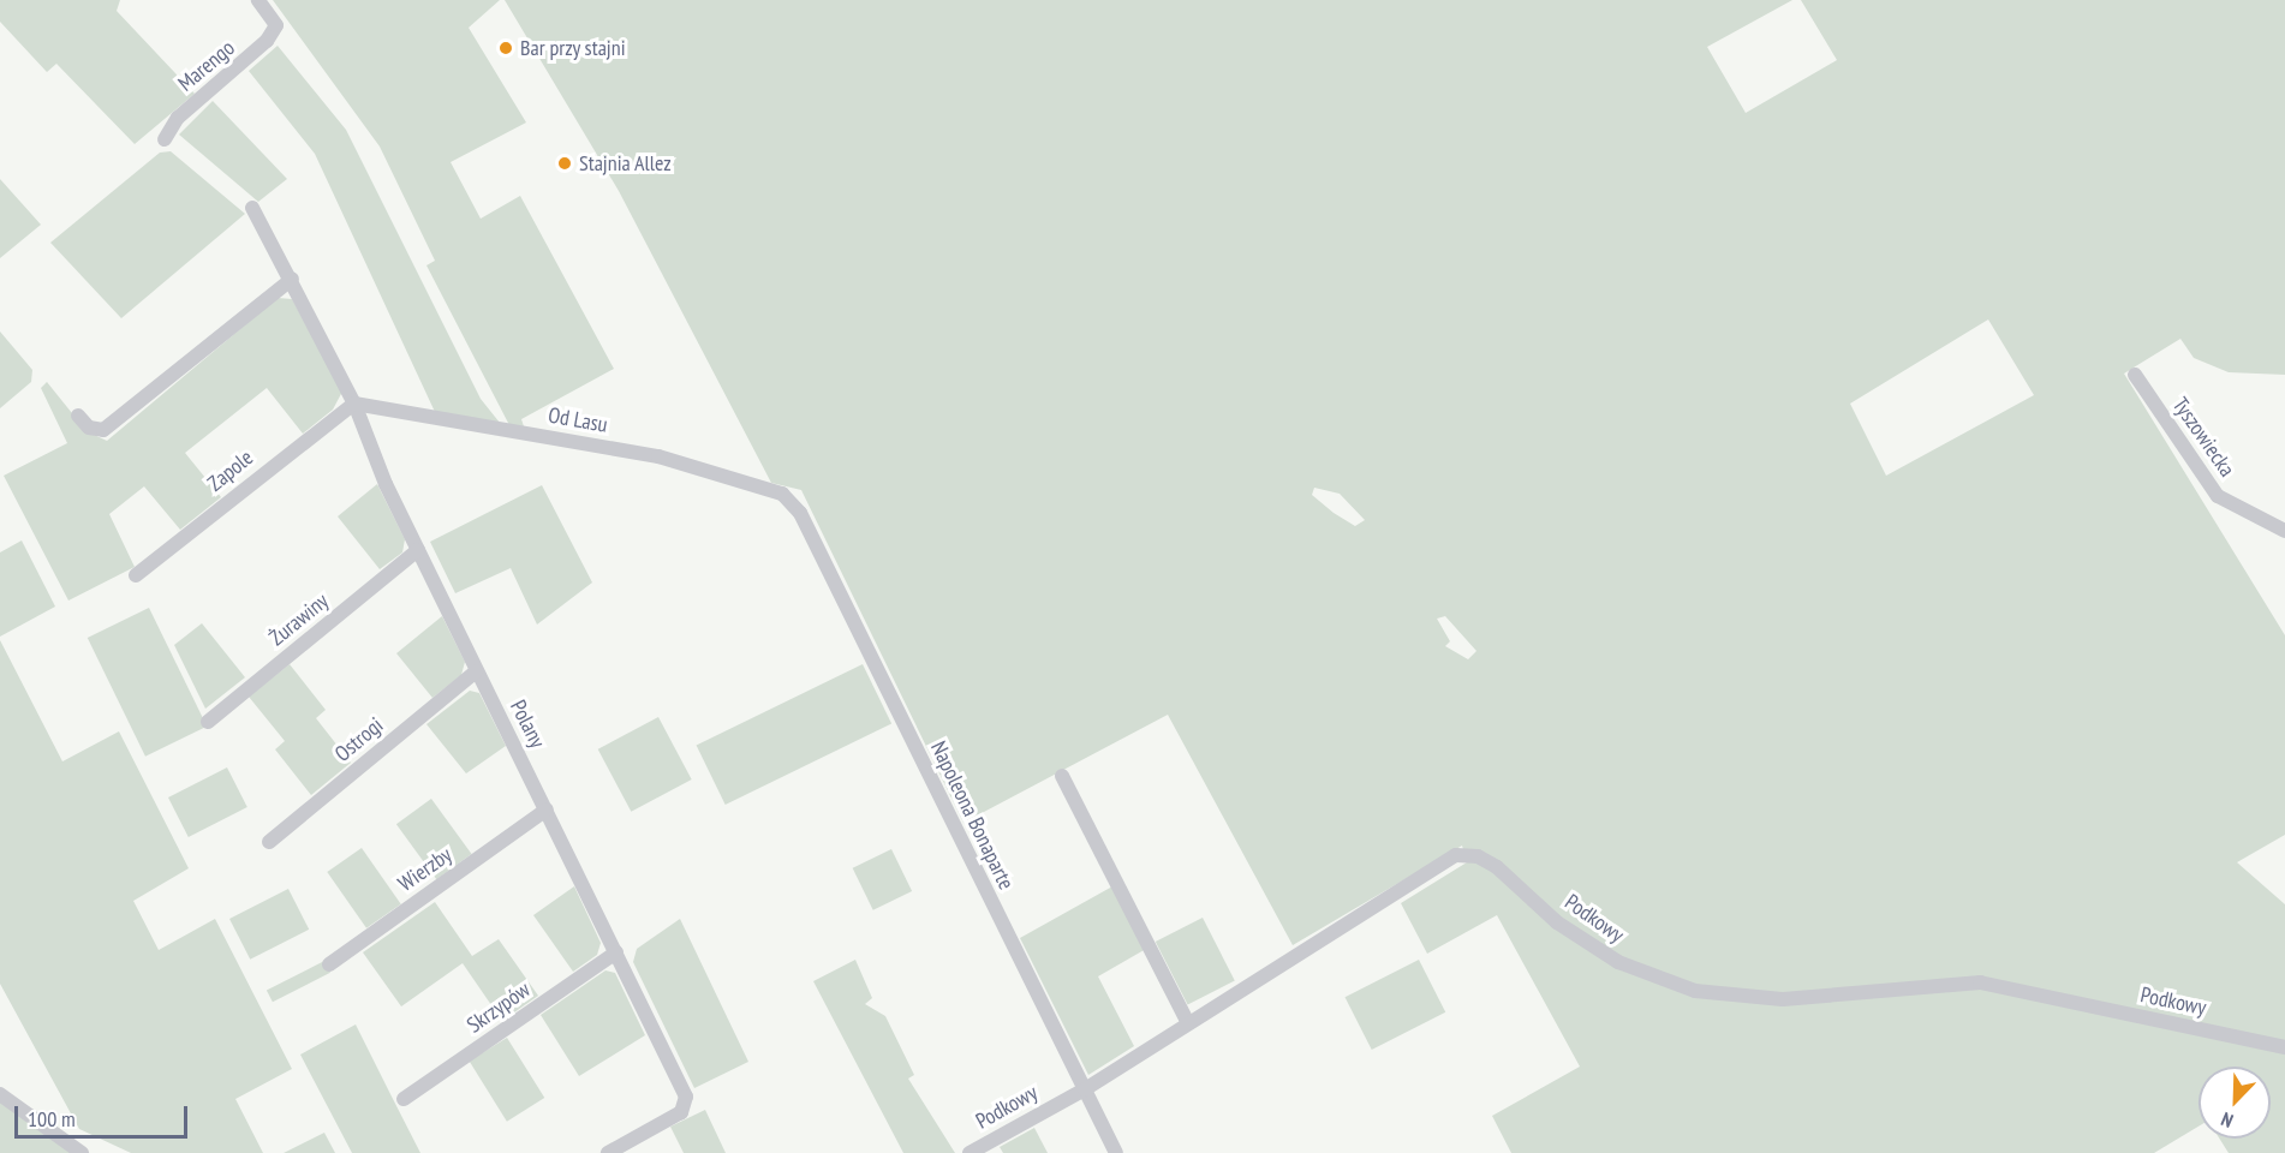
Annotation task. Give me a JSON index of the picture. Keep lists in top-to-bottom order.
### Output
{
  "streets": {
    "street": [
      "Marengo",
      "Od Lasu",
      "Tyszowiecka",
      "Zapole",
      "Żurawiny",
      "Polany",
      "Ostrogi",
      "Napoleona Bonaparte",
      "Wierzby",
      "Podkowy",
      "Skrzypów"
    ]
  },
  "crossings": [
    ["Od Lasu", "Zapole"],
    ["Od Lasu", "Polany"],
    ["Od Lasu", "Napoleona Bonaparte"],
    ["Zapole", "Polany"],
    ["Żurawiny", "Polany"],
    ["Polany", "Ostrogi"],
    ["Polany", "Wierzby"],
    ["Polany", "Skrzypów"],
    ["Napoleona Bonaparte", "Podkowy"]
  ],
  "places": ["Bar przy stajni", "Stajnia Allez"],
  "scale_bar": "100 m",
  "north": "bottom left"
}
